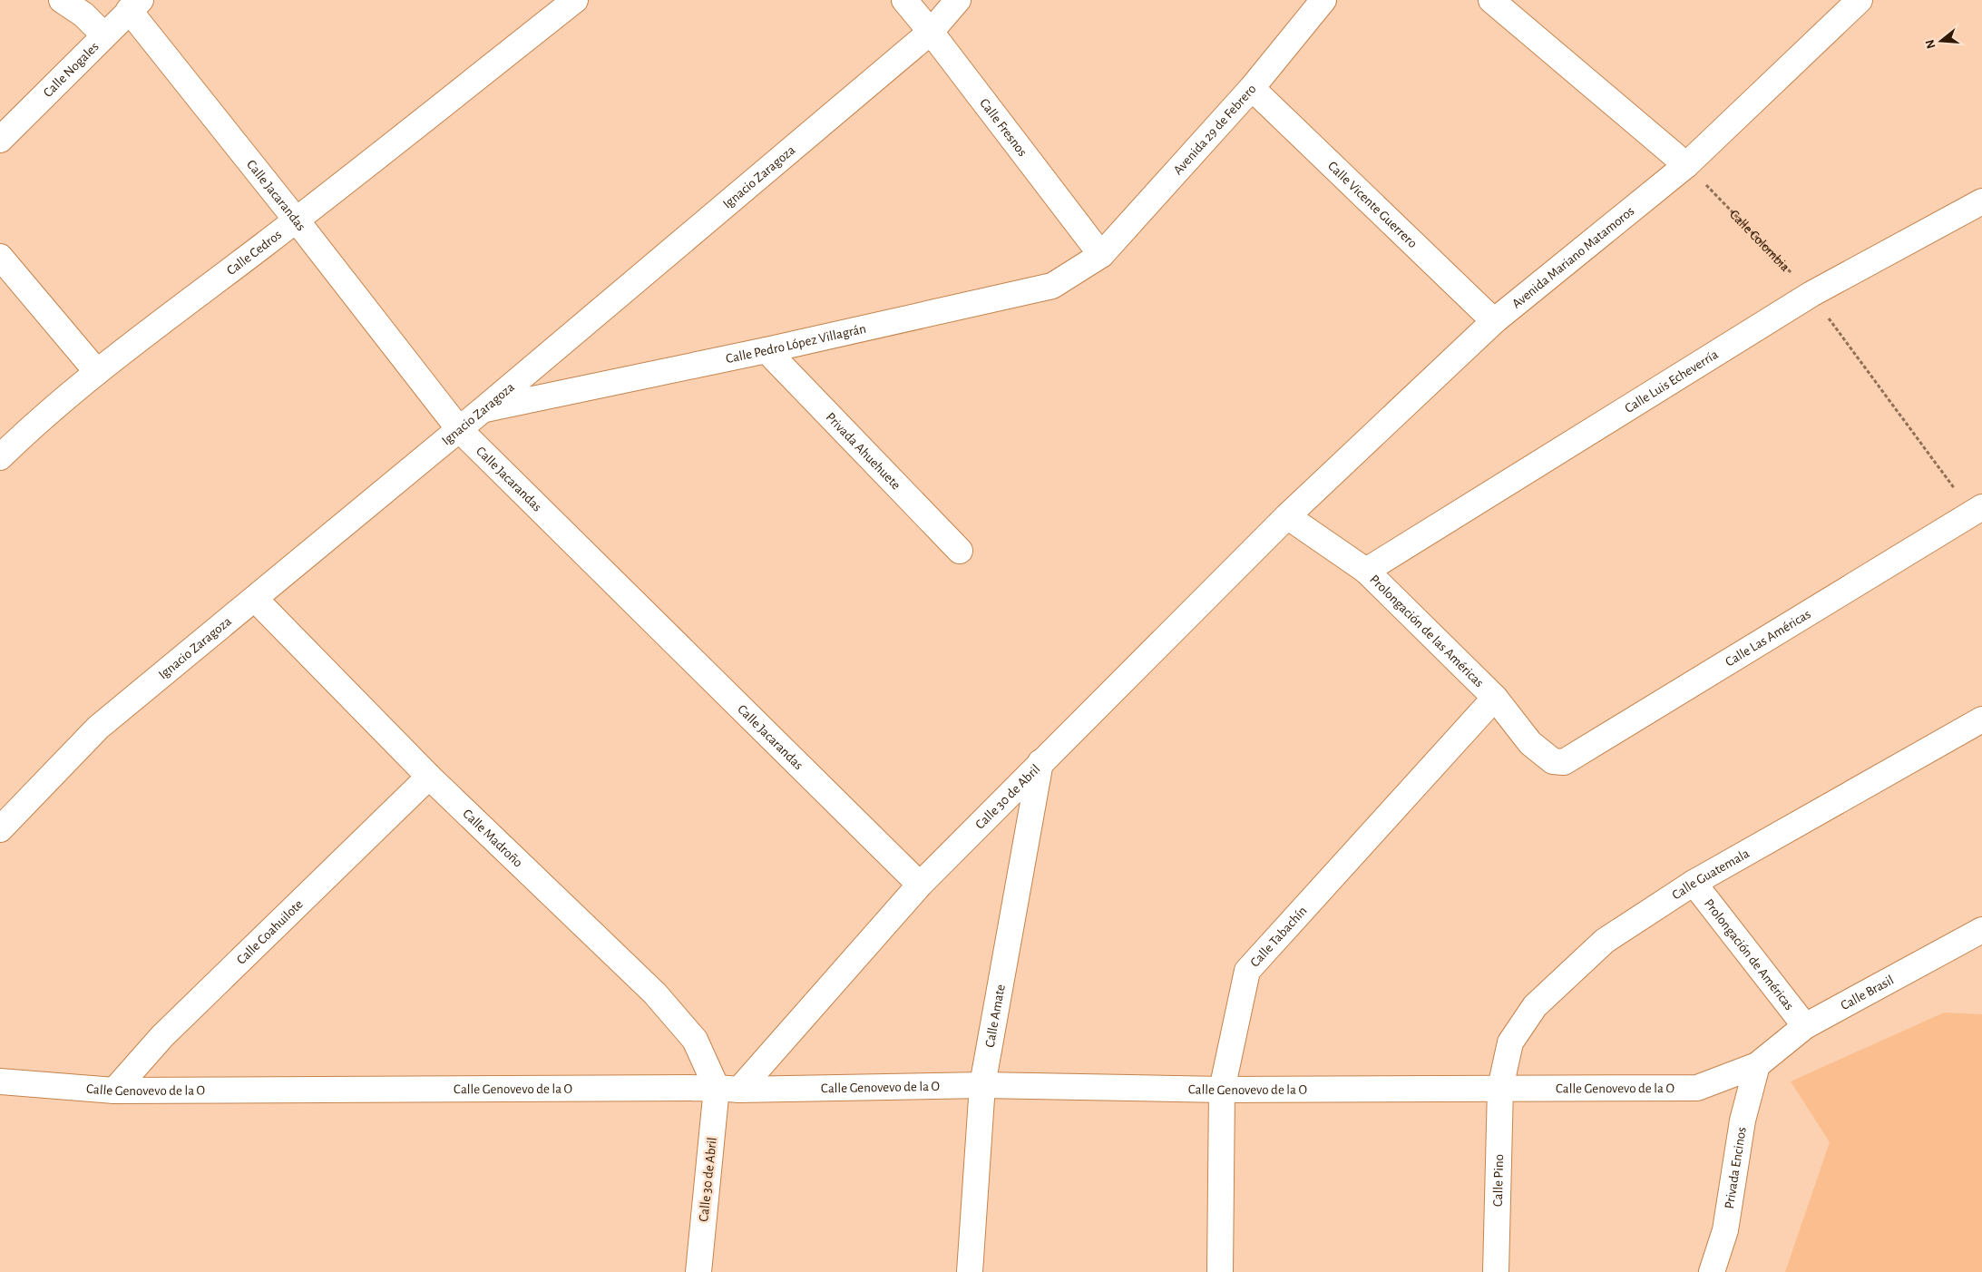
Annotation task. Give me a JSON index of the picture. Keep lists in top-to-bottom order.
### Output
{
  "streets": {
    "street": [
      "Calle Nogales",
      "Calle Fresnos",
      "Avenida 29 de Febrero",
      "Ignacio Zaragoza",
      "Calle Jacarandas",
      "Calle Vicente Guerrero",
      "Calle Cedros",
      "Avenida Mariano Matamoros",
      "Calle Pedro López Villagrán",
      "Calle Luis Echeverría",
      "Privada Ahuehuete",
      "Prolongación de las Américas",
      "Calle Las Américas",
      "Calle 30 de Abril",
      "Calle Madroño",
      "Calle Guatemala",
      "Calle Coahuilote",
      "Calle Tabachín",
      "Prolongación de Américas",
      "Calle Brasil",
      "Calle Amate",
      "Calle Genovevo de la O",
      "Privada Encinos",
      "Calle Pino"
    ],
    "path": ["Calle Colombia"]
  },
  "crossings": [
    ["Calle Nogales", "Calle Jacarandas"],
    ["Calle Fresnos", "Avenida 29 de Febrero"],
    ["Calle Fresnos", "Ignacio Zaragoza"],
    ["Calle Fresnos", "Calle Pedro López Villagrán"],
    ["Avenida 29 de Febrero", "Calle Vicente Guerrero"],
    ["Avenida 29 de Febrero", "Calle Pedro López Villagrán"],
    ["Ignacio Zaragoza", "Calle Jacarandas"],
    ["Ignacio Zaragoza", "Calle Pedro López Villagrán"],
    ["Ignacio Zaragoza", "Calle Madroño"],
    ["Calle Jacarandas", "Calle Cedros"],
    ["Calle Jacarandas", "Calle 30 de Abril"],
    ["Calle Vicente Guerrero", "Avenida Mariano Matamoros"],
    ["Calle Colombia", "Avenida Mariano Matamoros"],
    ["Calle Colombia", "Calle Luis Echeverría"],
    ["Calle Colombia", "Calle Las Américas"],
    ["Avenida Mariano Matamoros", "Prolongación de las Américas"],
    ["Avenida Mariano Matamoros", "Calle 30 de Abril"],
    ["Calle Pedro López Villagrán", "Privada Ahuehuete"],
    ["Calle Luis Echeverría", "Prolongación de las Américas"],
    ["Prolongación de las Américas", "Calle Las Américas"],
    ["Prolongación de las Américas", "Calle 30 de Abril"],
    ["Prolongación de las Américas", "Calle Tabachín"],
    ["Calle 30 de Abril", "Calle Madroño"],
    ["Calle 30 de Abril", "Calle Amate"],
    ["Calle 30 de Abril", "Calle Genovevo de la O"],
    ["Calle Madroño", "Calle Coahuilote"],
    ["Calle Madroño", "Calle Genovevo de la O"],
    ["Calle Guatemala", "Prolongación de Américas"],
    ["Calle Guatemala", "Calle Genovevo de la O"],
    ["Calle Guatemala", "Calle Pino"],
    ["Calle Coahuilote", "Calle Genovevo de la O"],
    ["Calle Tabachín", "Calle Genovevo de la O"],
    ["Prolongación de Américas", "Calle Brasil"],
    ["Calle Brasil", "Calle Genovevo de la O"],
    ["Calle Brasil", "Privada Encinos"],
    ["Calle Amate", "Calle Genovevo de la O"],
    ["Calle Genovevo de la O", "Privada Encinos"],
    ["Calle Genovevo de la O", "Calle Pino"]
  ],
  "north": "left"
}
